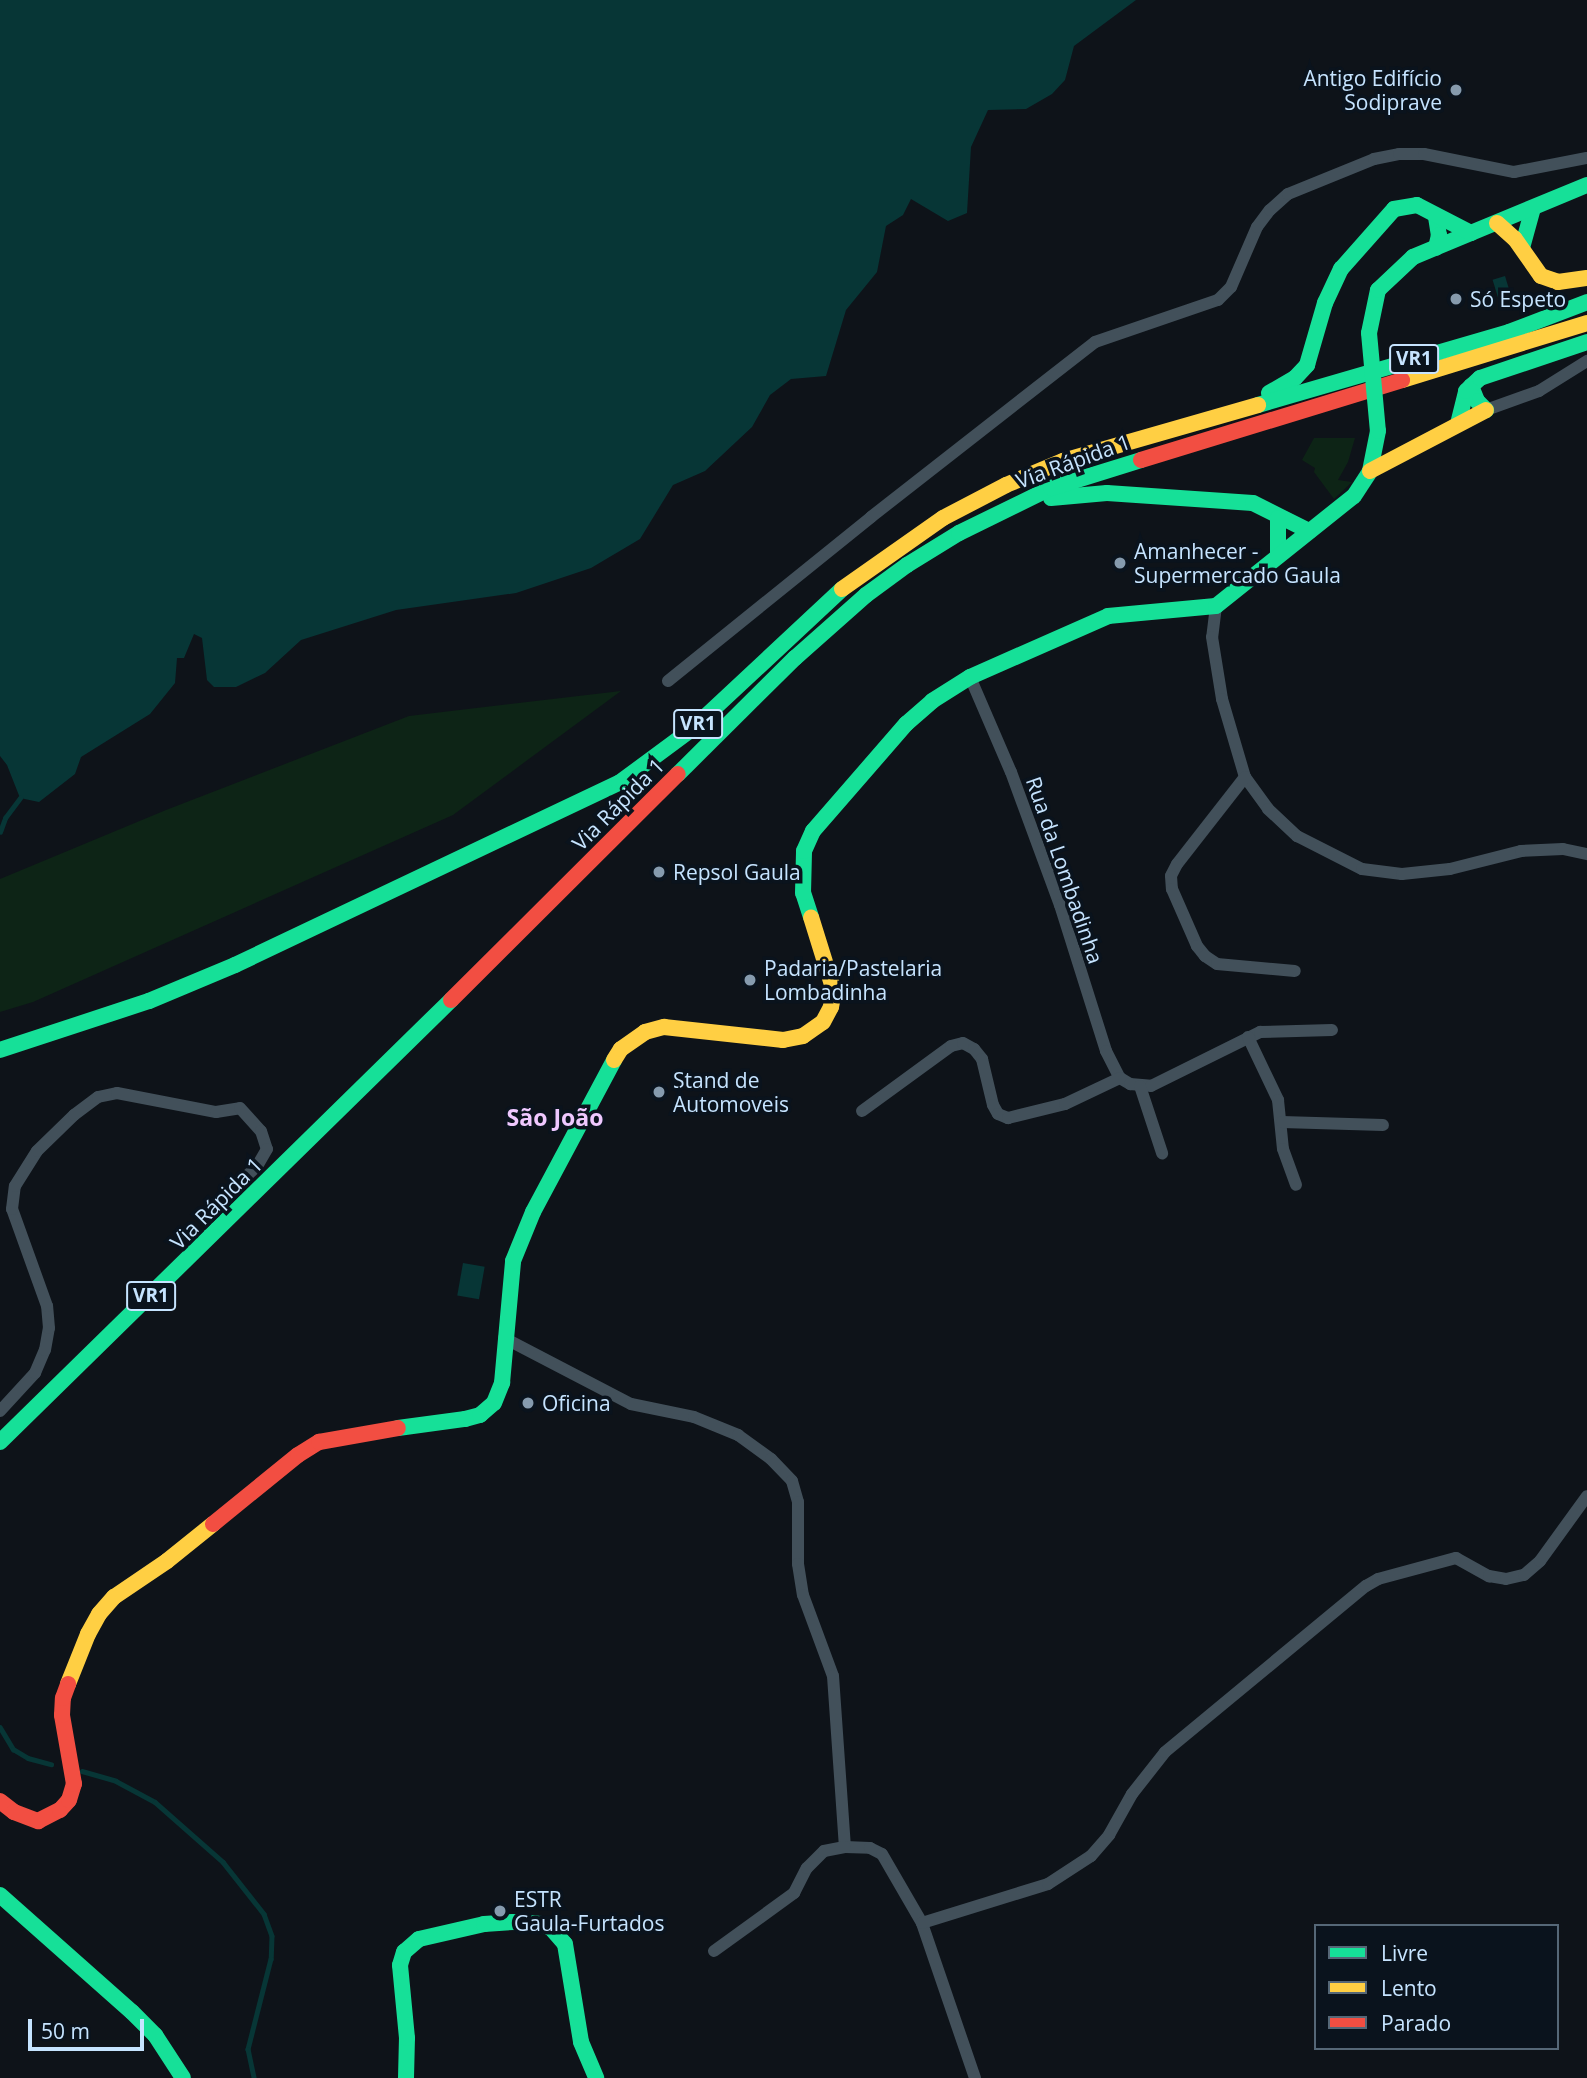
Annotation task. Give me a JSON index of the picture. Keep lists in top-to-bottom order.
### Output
{
  "streets": {
    "main road": ["VR1", "Via Rápida 1"],
    "street": ["Rua da Lombadinha"]
  },
  "districts": ["São João"],
  "places": [
    "Antigo Edifício Sodiprave",
    "Só Espeto",
    "Amanhecer - Supermercado Gaula",
    "Repsol Gaula",
    "Padaria/Pastelaria Lombadinha",
    "Stand de Automoveis",
    "Oficina",
    "ESTR Gaula-Furtados"
  ],
  "legend": ["Livre", "Lento", "Parado"],
  "scale_bar": "50 m"
}
